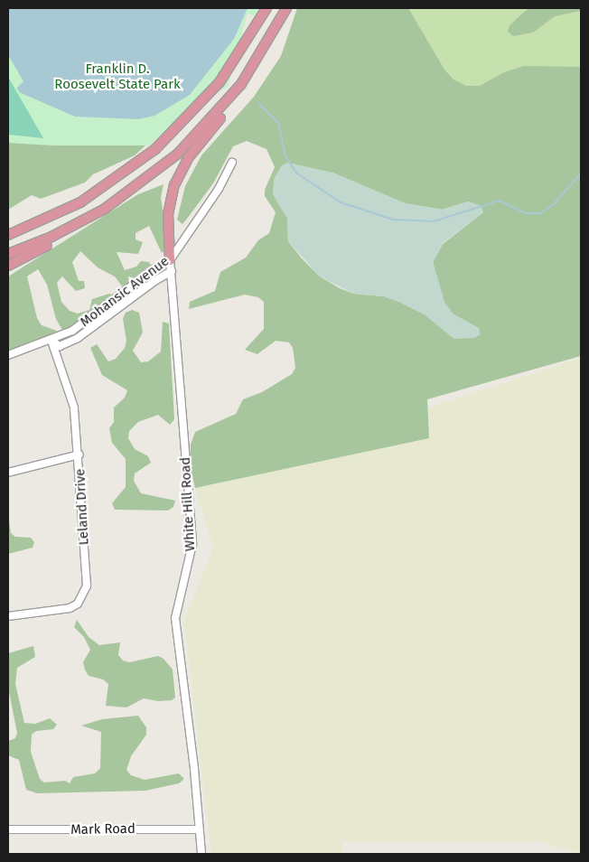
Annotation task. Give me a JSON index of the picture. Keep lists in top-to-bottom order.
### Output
{
  "streets": {
    "street": [
      "Mohansic Avenue",
      "White Hill Road",
      "Leland Drive",
      "Mark Road"
    ]
  },
  "crossings": [
    ["Mohansic Avenue", "White Hill Road"],
    ["Mohansic Avenue", "Leland Drive"],
    ["White Hill Road", "Mark Road"]
  ],
  "parks": ["Franklin D. Roosevelt State Park"]
}
